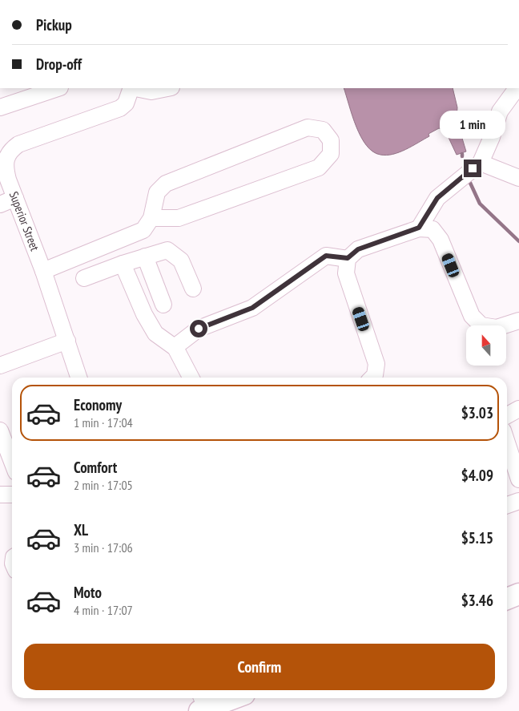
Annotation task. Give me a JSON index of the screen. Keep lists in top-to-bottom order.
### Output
{
  "streets": {
    "street": ["Superior Street"]
  },
  "north": "top",
  "page": {
    "banner": ["Pickup", "Drop-off"],
    "bubble": "1 min",
    "list": [
      {
        "name": "Economy",
        "note": "1 min · 17:04",
        "value": "$3.03"
      },
      {
        "name": "Comfort",
        "note": "2 min · 17:05",
        "value": "$4.09"
      },
      {
        "name": "XL",
        "note": "3 min · 17:06",
        "value": "$5.15"
      },
      {
        "name": "Moto",
        "note": "4 min · 17:07",
        "value": "$3.46"
      }
    ],
    "buttons": "Confirm"
  }
}
